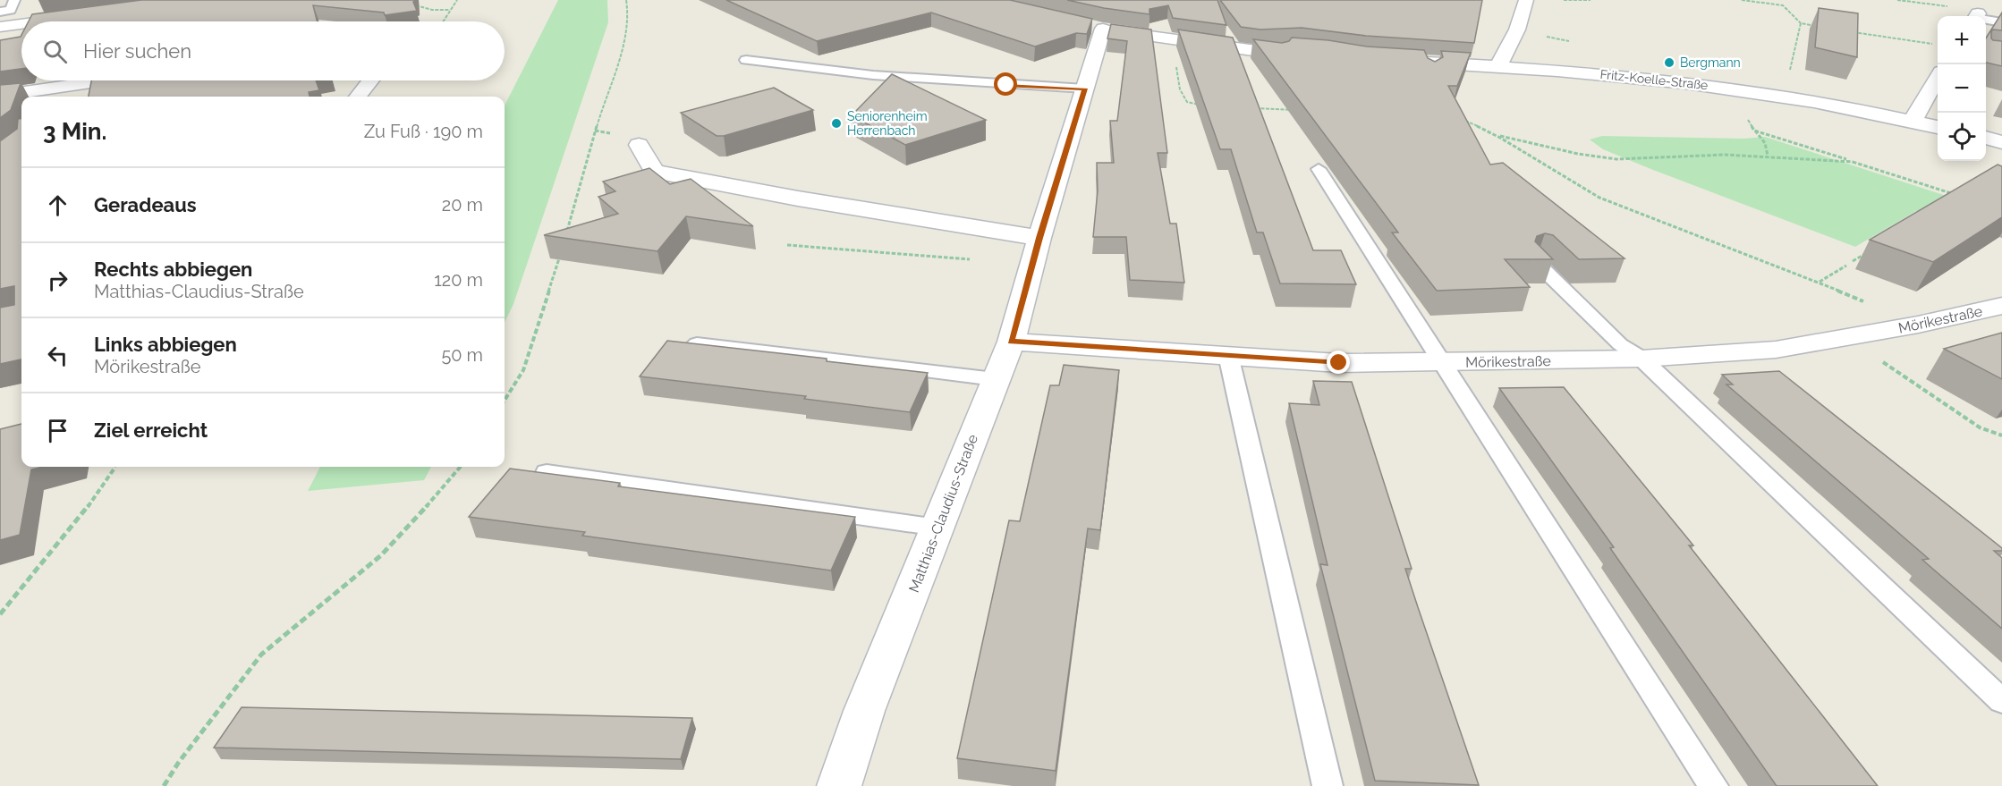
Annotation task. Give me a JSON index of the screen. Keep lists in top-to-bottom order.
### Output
{
  "streets": {
    "street": ["Fritz-Koelle-Straße", "Mörikestraße", "Matthias-Claudius-Straße"]
  },
  "crossings": [
    ["Mörikestraße", "Matthias-Claudius-Straße"]
  ],
  "places": ["Bergmann", "Seniorenheim Herrenbach"],
  "page": {
    "map_buttons": ["+", "−"],
    "search": "Hier suchen",
    "heading": ["3 Min.", "Zu Fuß · 190 m"],
    "list": [
      ["Geradeaus", "20 m"],
      ["Rechts abbiegen", "Matthias-Claudius-Straße", "120 m"],
      ["Links abbiegen", "Mörikestraße", "50 m"],
      "Ziel erreicht"
    ]
  }
}
